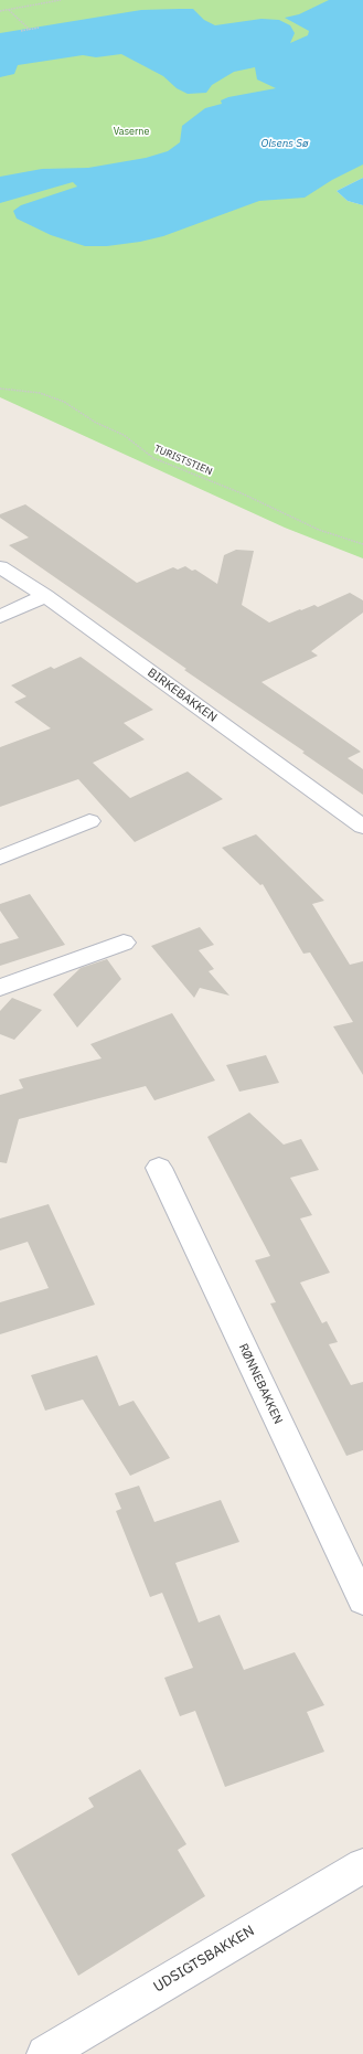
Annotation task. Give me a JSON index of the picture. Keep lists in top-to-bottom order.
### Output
{
  "streets": {
    "street": ["BIRKEBAKKEN", "RØNNEBAKKEN", "UDSIGTSBAKKEN"],
    "path": ["TURISTSTIEN"]
  },
  "water": ["Olsens Sø"],
  "parks": ["Vaserne"]
}
